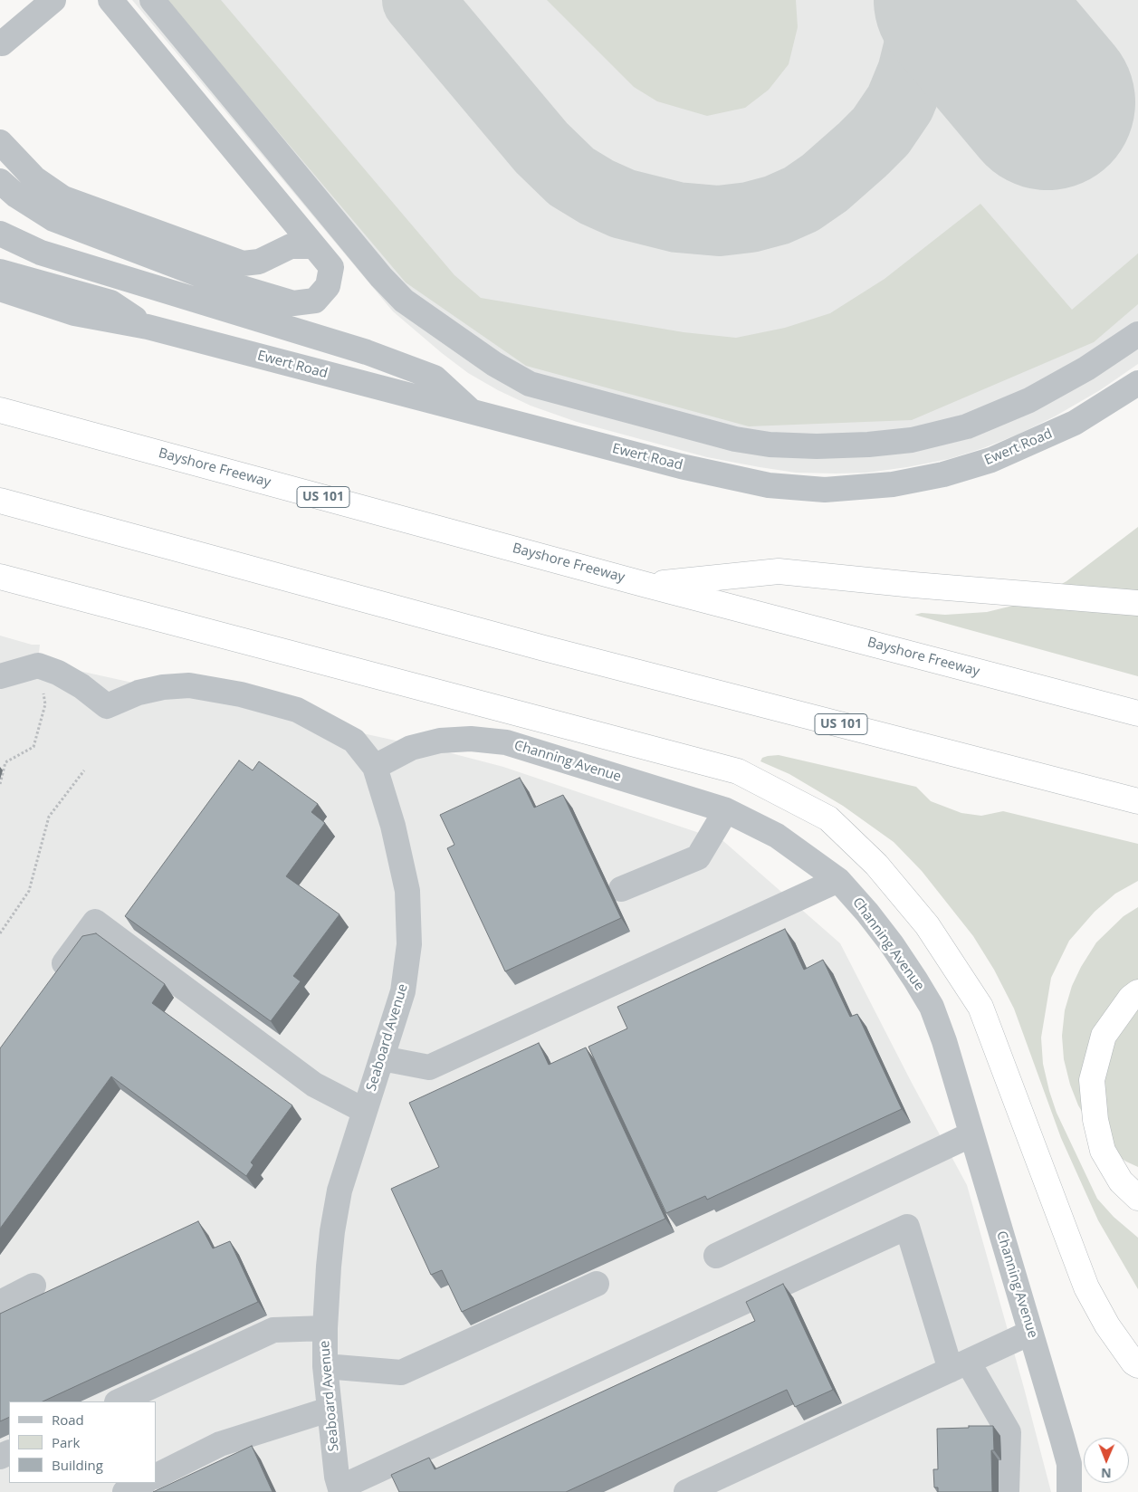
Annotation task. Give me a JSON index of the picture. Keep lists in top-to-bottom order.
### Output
{
  "streets": {
    "highway": ["Bayshore Freeway", "US 101"],
    "street": ["Ewert Road", "Channing Avenue", "Seaboard Avenue"]
  },
  "crossings": [
    ["Channing Avenue", "Seaboard Avenue"]
  ],
  "legend": ["Road", "Park", "Building"],
  "north": "bottom"
}
